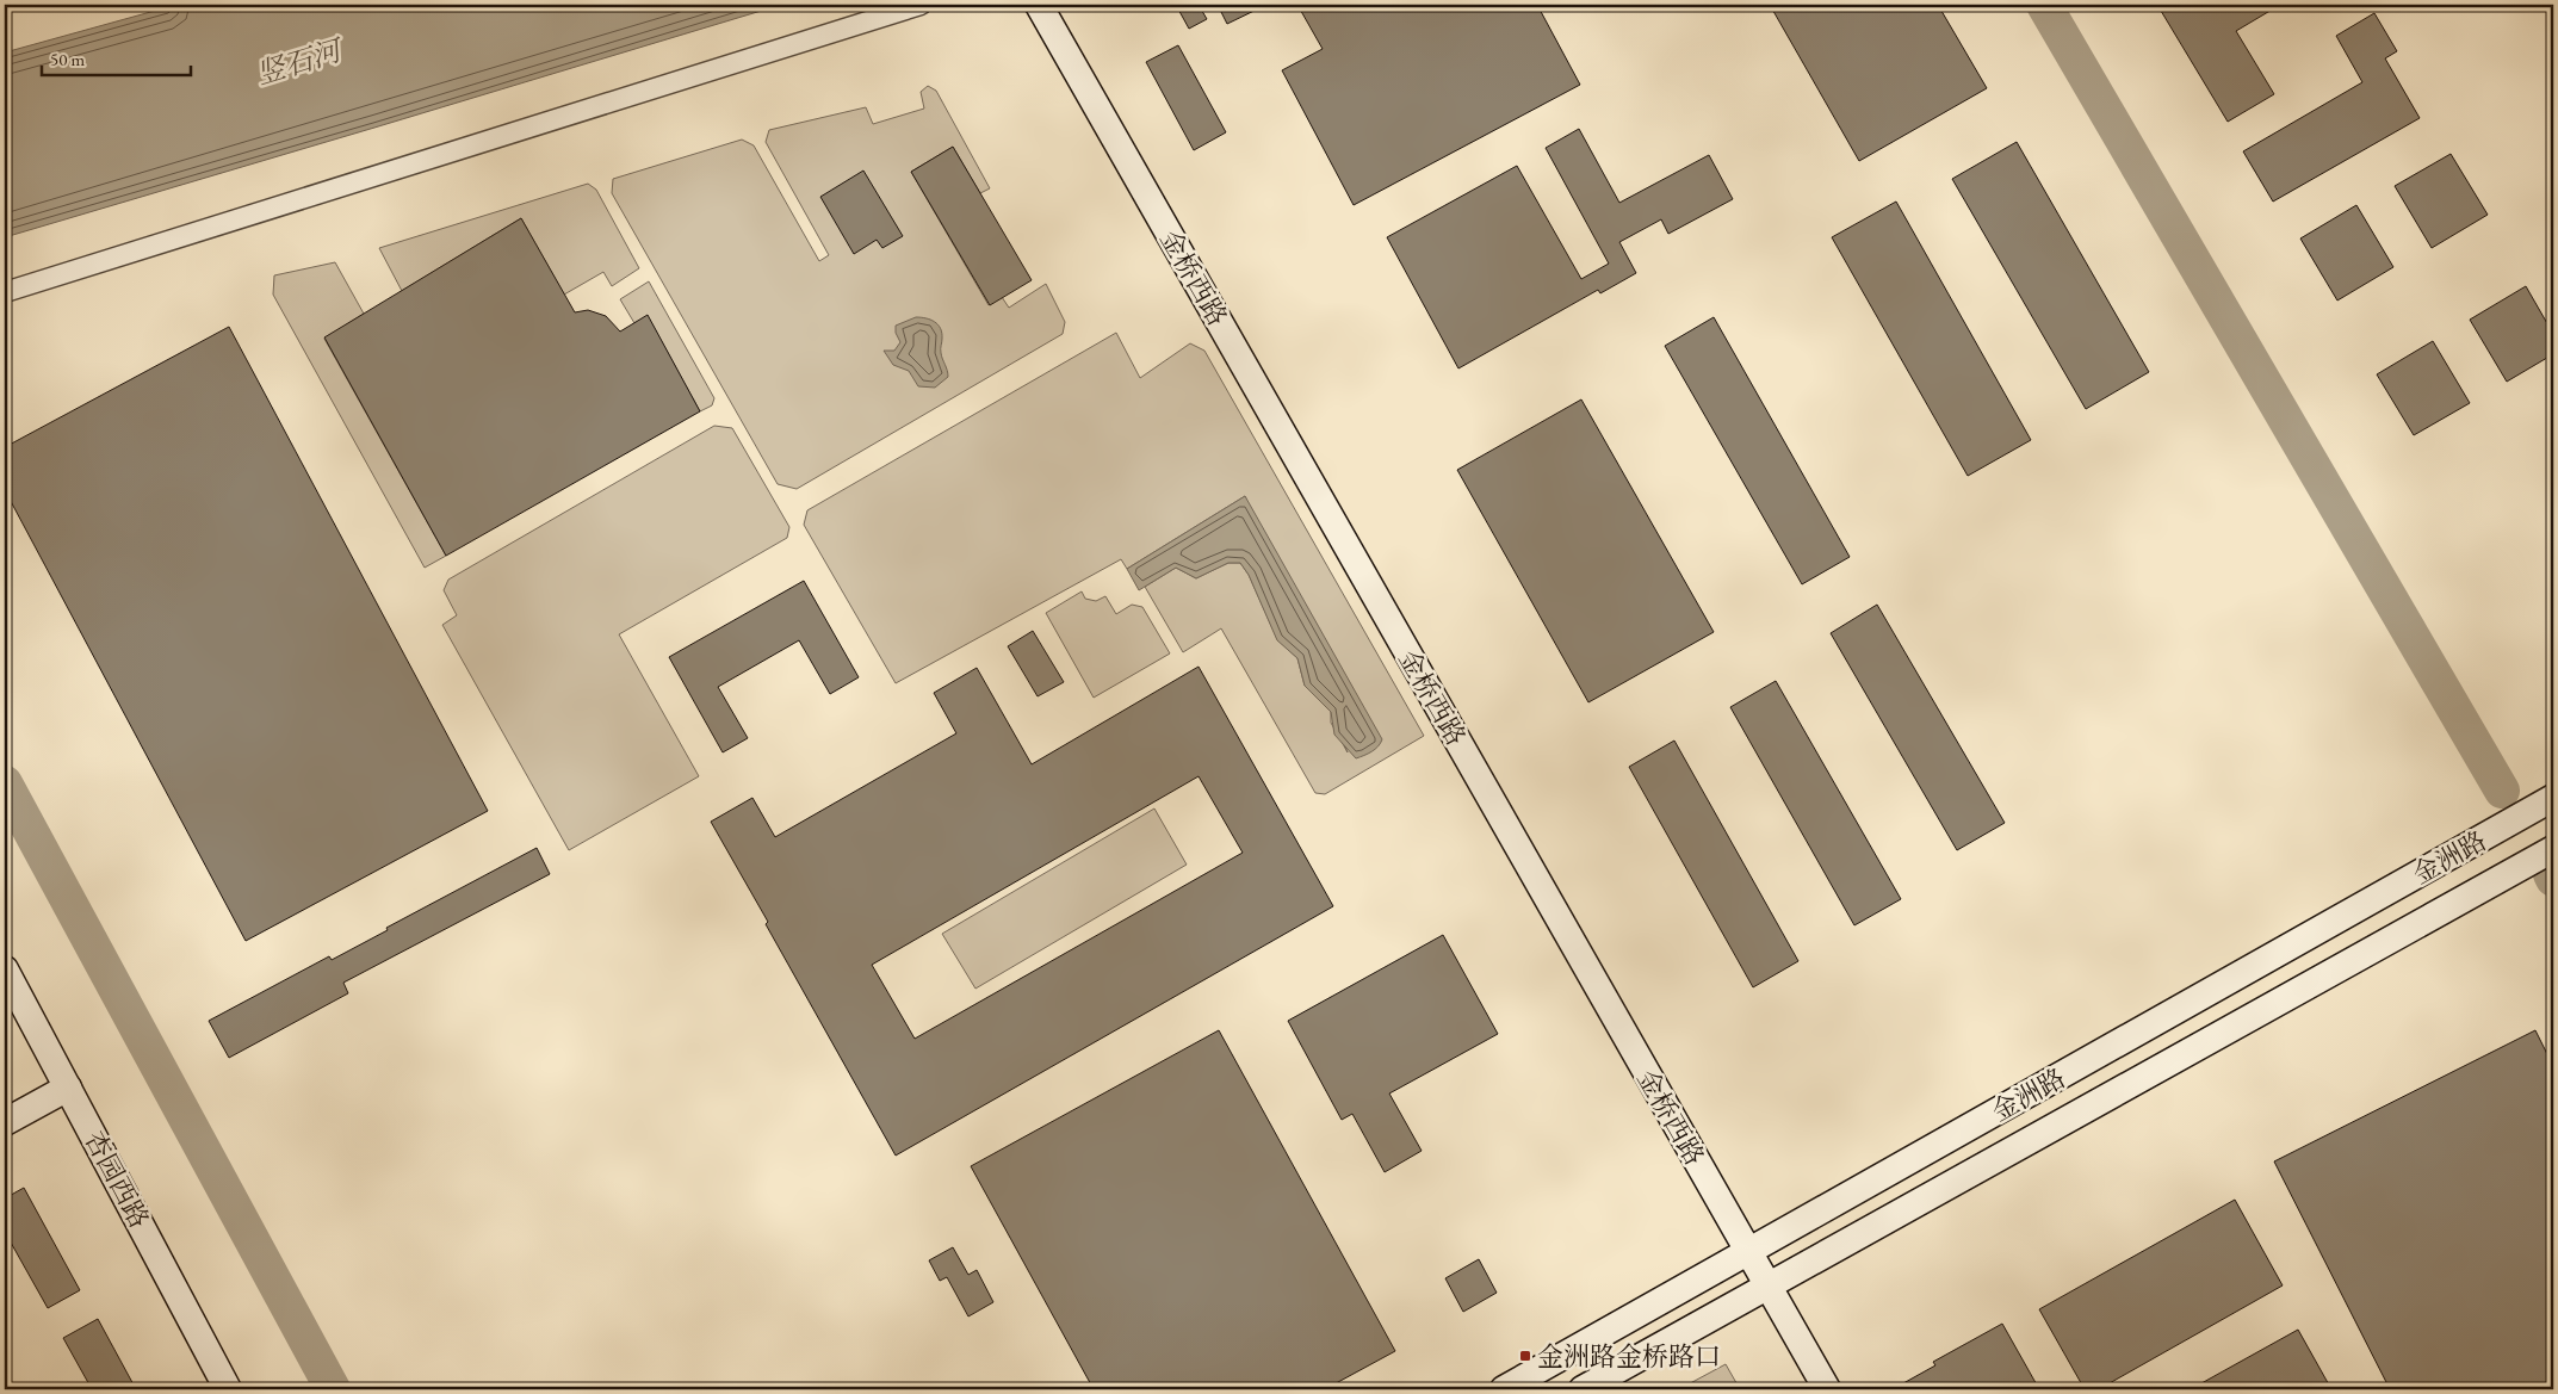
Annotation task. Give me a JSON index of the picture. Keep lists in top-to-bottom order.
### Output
{
  "streets": {
    "main road": ["金桥西路", "金洲路", "杏园西路"]
  },
  "crossings": [
    ["金桥西路", "金洲路"]
  ],
  "water": ["竖石河"],
  "places": {
    "transit": ["金洲路金桥路口"]
  },
  "scale_bar": "50 m"
}
